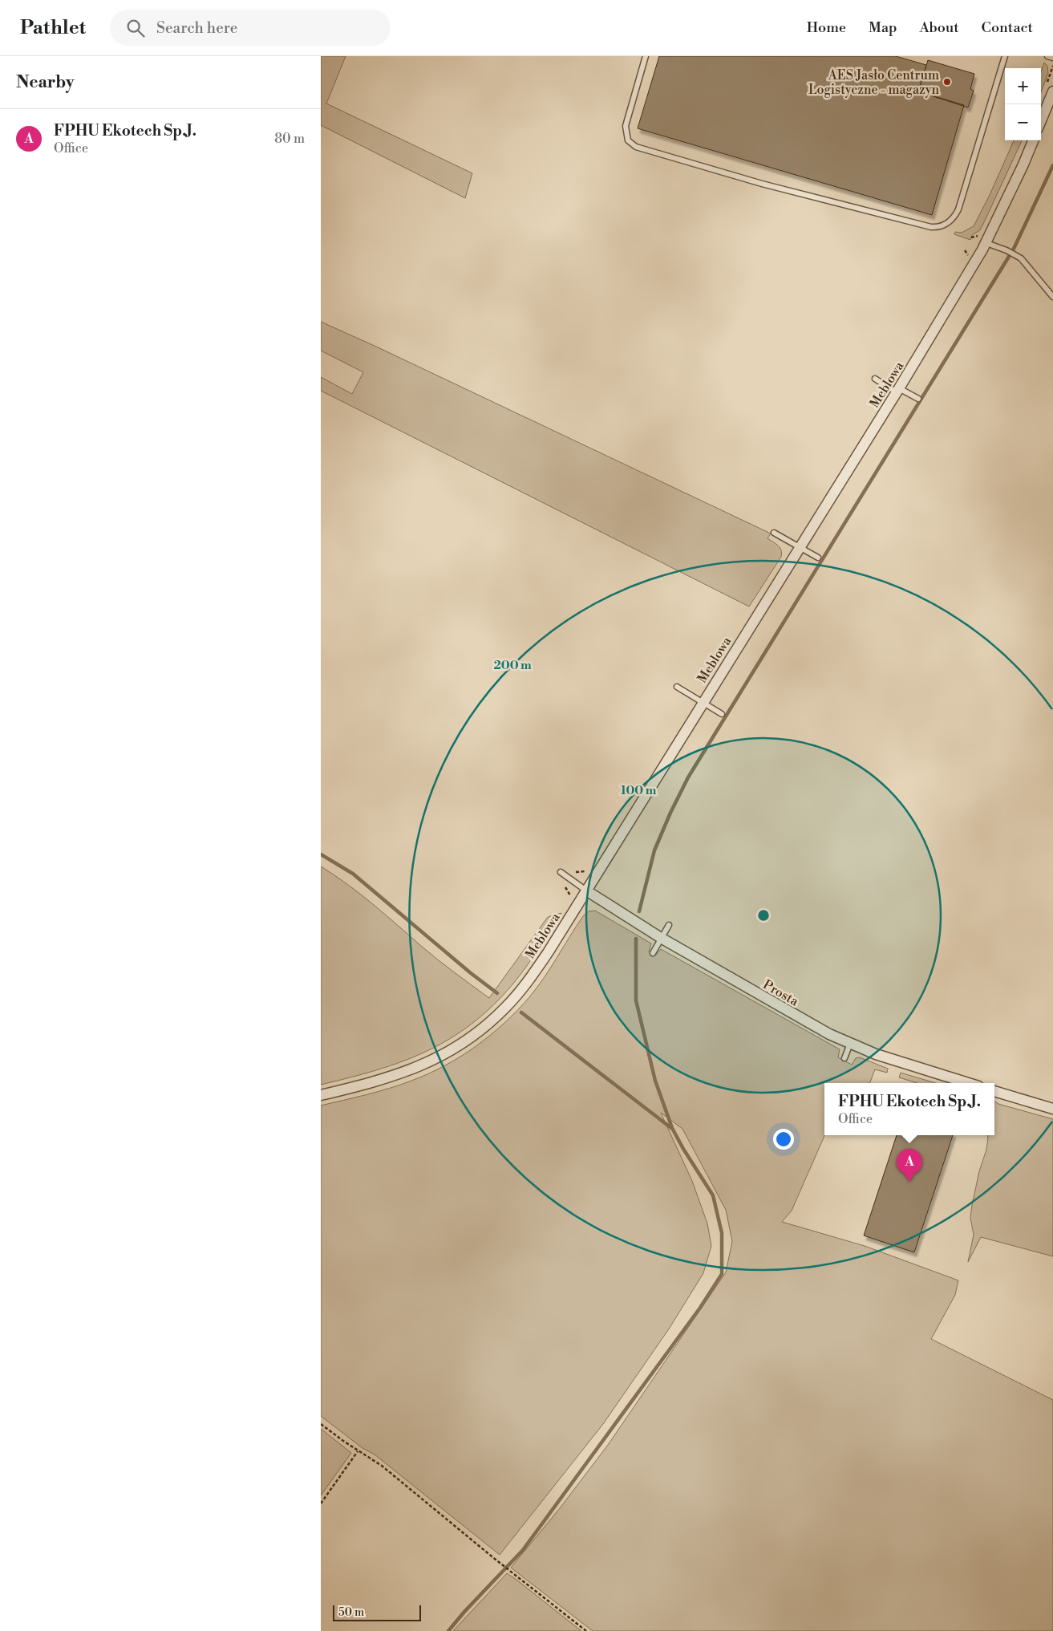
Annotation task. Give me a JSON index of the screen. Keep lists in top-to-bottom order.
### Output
{
  "streets": {
    "street": ["Meblowa", "Prosta"]
  },
  "crossings": [
    ["Meblowa", "Prosta"]
  ],
  "places": ["AES Jasło Centrum Logistyczne - magazyn"],
  "scale_bar": "50 m",
  "page": {
    "header": "Pathlet",
    "search": "Search here",
    "nav": [
      "Home",
      "Map",
      "About",
      "Contact"
    ],
    "heading": "Nearby",
    "map_buttons": ["+", "−"],
    "list": [
      {
        "mark": "A",
        "name": "FPHU Ekotech Sp.J.",
        "note": "Office",
        "value": "80 m"
      }
    ],
    "popup": ["FPHU Ekotech Sp.J.", "Office"],
    "pins": "A",
    "scale": "50 m"
  },
  "rings": ["200 m", "100 m"]
}
